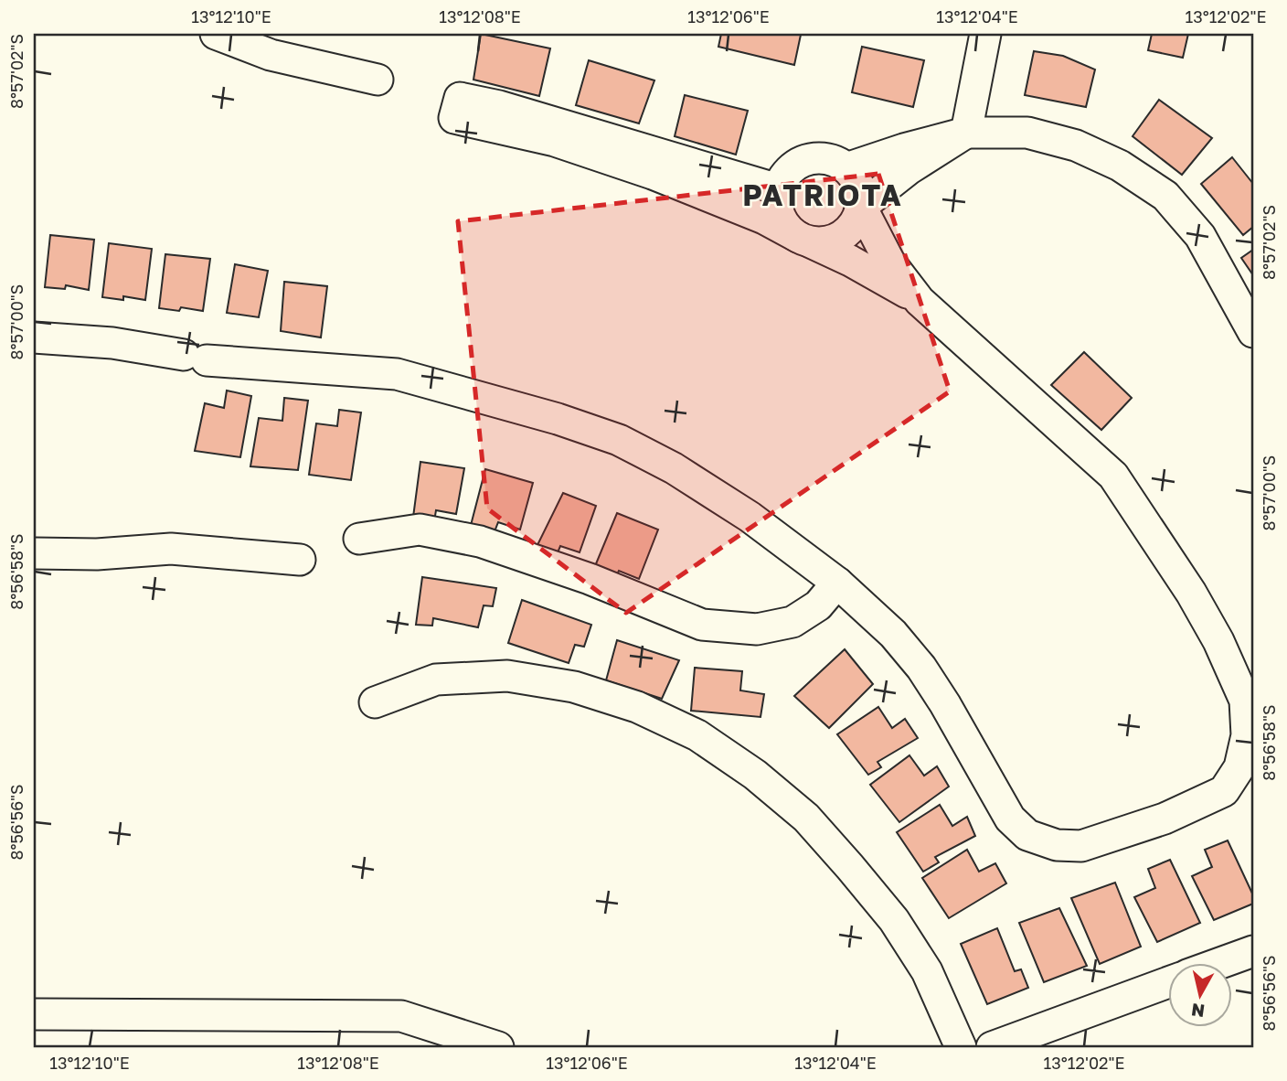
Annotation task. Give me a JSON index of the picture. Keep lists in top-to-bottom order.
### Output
{
  "districts": ["PATRIOTA"],
  "north": "bottom",
  "coordinates": [
    "13°12'10\"E",
    "13°12'08\"E",
    "13°12'06\"E",
    "13°12'04\"E",
    "13°12'02\"E",
    "8°57'02\"S",
    "8°57'00\"S",
    "8°56'58\"S",
    "8°56'56\"S"
  ]
}
